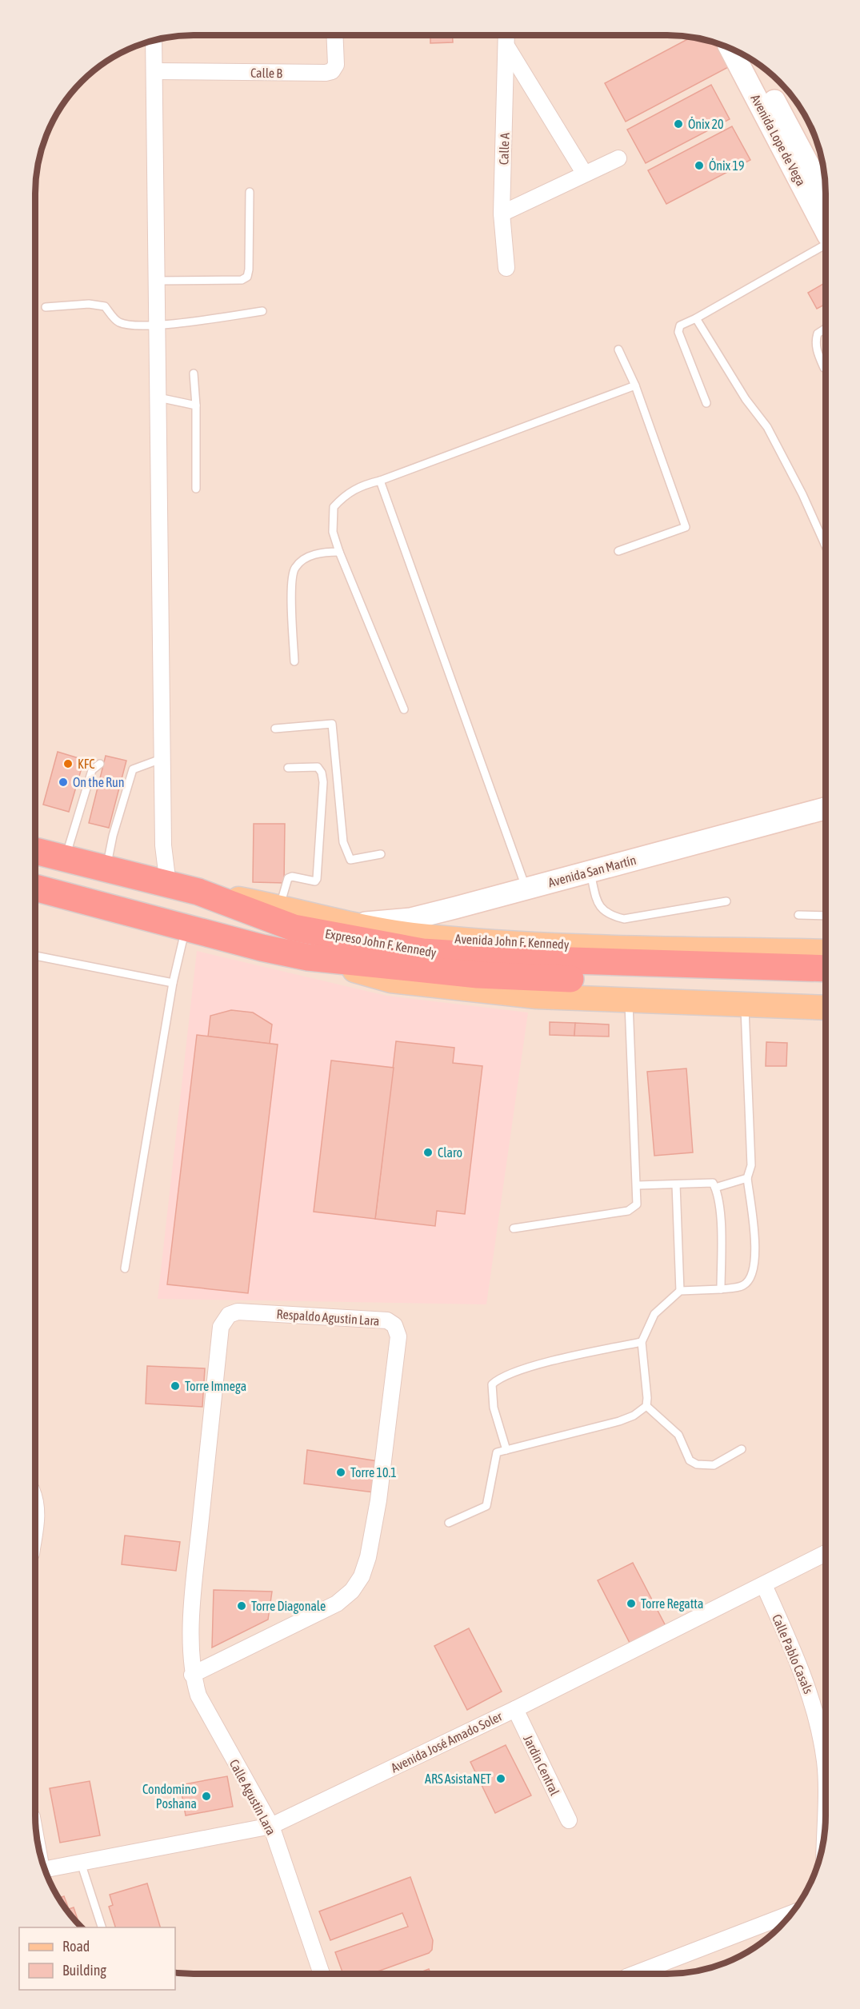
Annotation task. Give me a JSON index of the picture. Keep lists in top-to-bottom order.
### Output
{
  "streets": {
    "highway": ["Expreso John F. Kennedy"],
    "main road": ["Avenida Lope de Vega", "Avenida San Martín", "Avenida John F. Kennedy"],
    "street": [
      "Calle B",
      "Calle A",
      "Respaldo Agustin Lara",
      "Calle Pablo Casals",
      "Avenida José Amado Soler",
      "Jardin Central",
      "Calle Agustín Lara"
    ]
  },
  "crossings": [
    ["Avenida San Martín", "Avenida John F. Kennedy"],
    ["Avenida John F. Kennedy", "Expreso John F. Kennedy"],
    ["Respaldo Agustin Lara", "Calle Agustín Lara"],
    ["Calle Pablo Casals", "Avenida José Amado Soler"],
    ["Avenida José Amado Soler", "Jardin Central"],
    ["Avenida José Amado Soler", "Calle Agustín Lara"]
  ],
  "places": [
    "Ónix 20",
    "Ónix 19",
    "KFC",
    "On the Run",
    "Claro",
    "Torre Imnega",
    "Torre 10.1",
    "Torre Regatta",
    "Torre Diagonale",
    "ARS AsistaNET",
    "Condomino Poshana"
  ],
  "legend": ["Road", "Building"]
}
